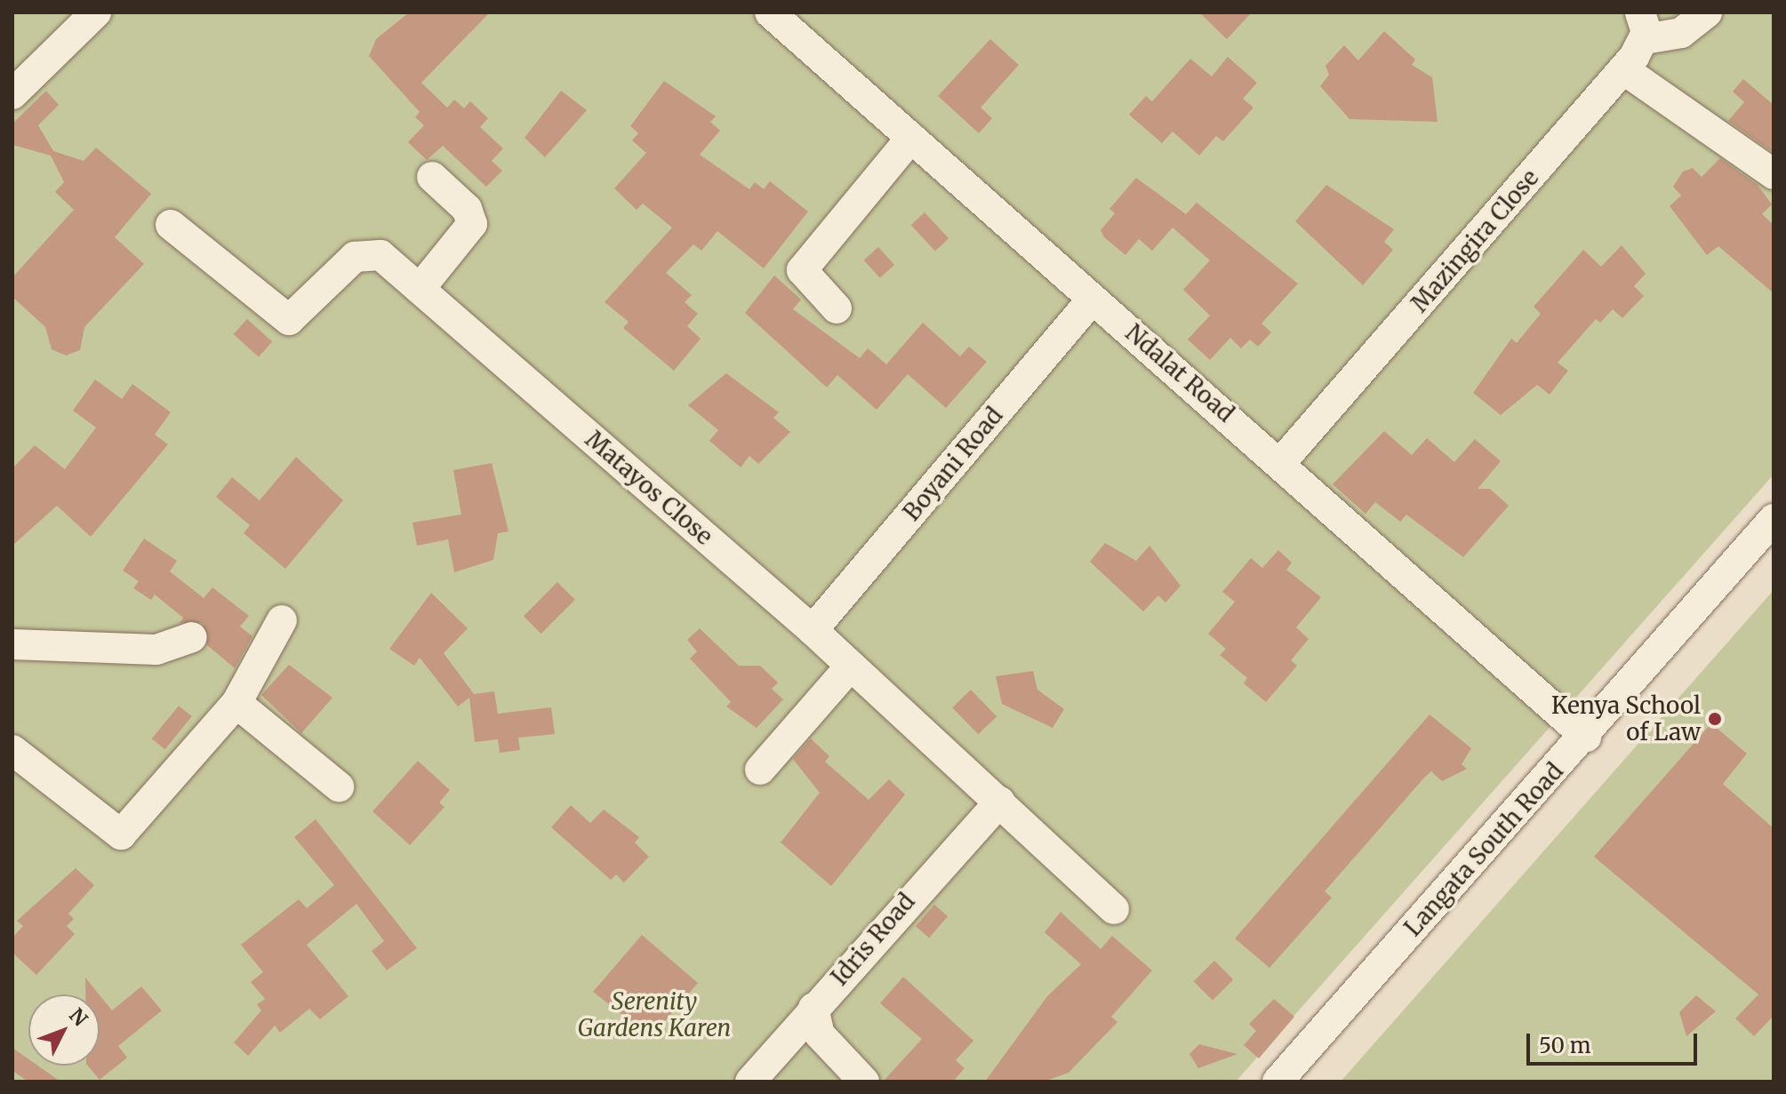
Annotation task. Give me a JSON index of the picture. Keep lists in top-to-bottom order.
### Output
{
  "streets": {
    "street": [
      "Mazingira Close",
      "Ndalat Road",
      "Boyani Road",
      "Matayos Close",
      "Langata South Road",
      "Idris Road"
    ]
  },
  "crossings": [
    ["Mazingira Close", "Ndalat Road"],
    ["Ndalat Road", "Boyani Road"],
    ["Ndalat Road", "Langata South Road"],
    ["Boyani Road", "Matayos Close"],
    ["Matayos Close", "Idris Road"]
  ],
  "parks": ["Serenity Gardens Karen"],
  "places": ["Kenya School of Law"],
  "scale_bar": "50 m",
  "north": "top right"
}
